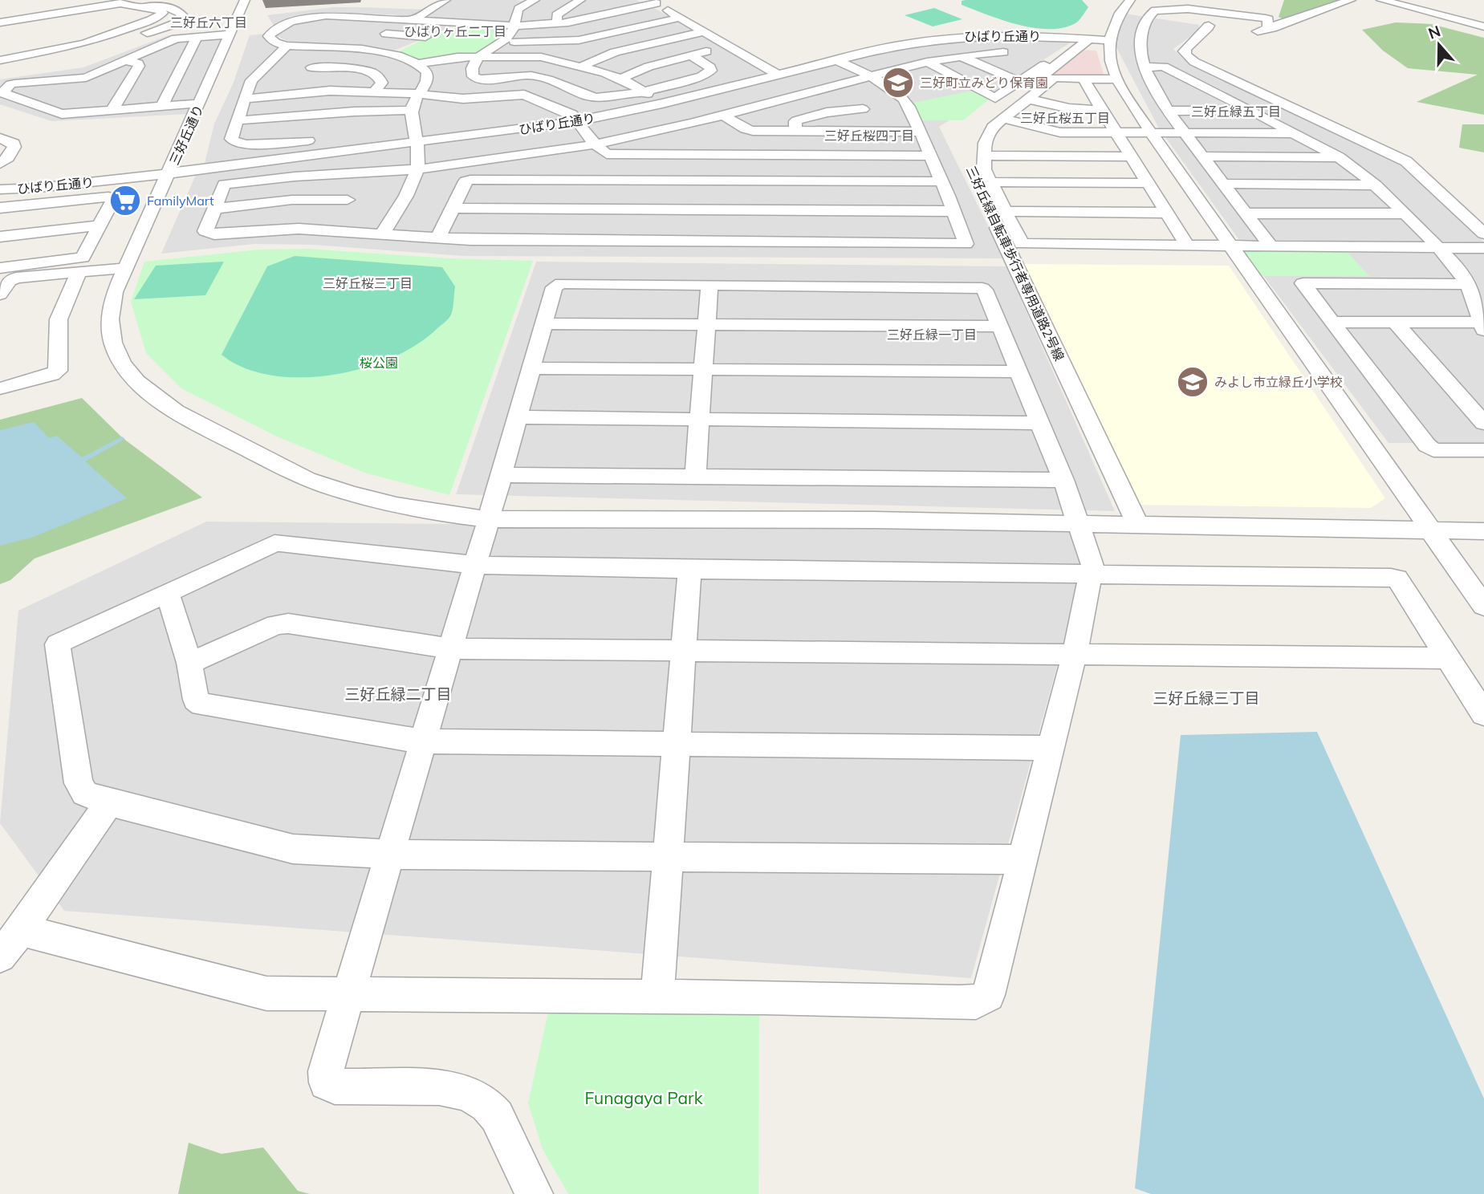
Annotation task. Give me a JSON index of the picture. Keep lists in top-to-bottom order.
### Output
{
  "streets": {
    "street": ["ひばり丘通り", "三好丘通り", "三好丘緑自転車歩行者専用道路2号線"]
  },
  "crossings": [
    ["ひばり丘通り", "三好丘通り"],
    ["三好丘通り", "三好丘緑自転車歩行者専用道路2号線"]
  ],
  "districts": [
    "三好丘六丁目",
    "ひばりヶ丘二丁目",
    "三好丘緑五丁目",
    "三好丘桜五丁目",
    "三好丘桜四丁目",
    "三好丘桜三丁目",
    "三好丘緑一丁目",
    "三好丘緑二丁目",
    "三好丘緑三丁目"
  ],
  "parks": ["桜公園", "Funagaya Park"],
  "places": {
    "school or university": ["三好町立みどり保育園", "みよし市立緑丘小学校"],
    "supermarket": ["FamilyMart"]
  },
  "north": "top"
}
